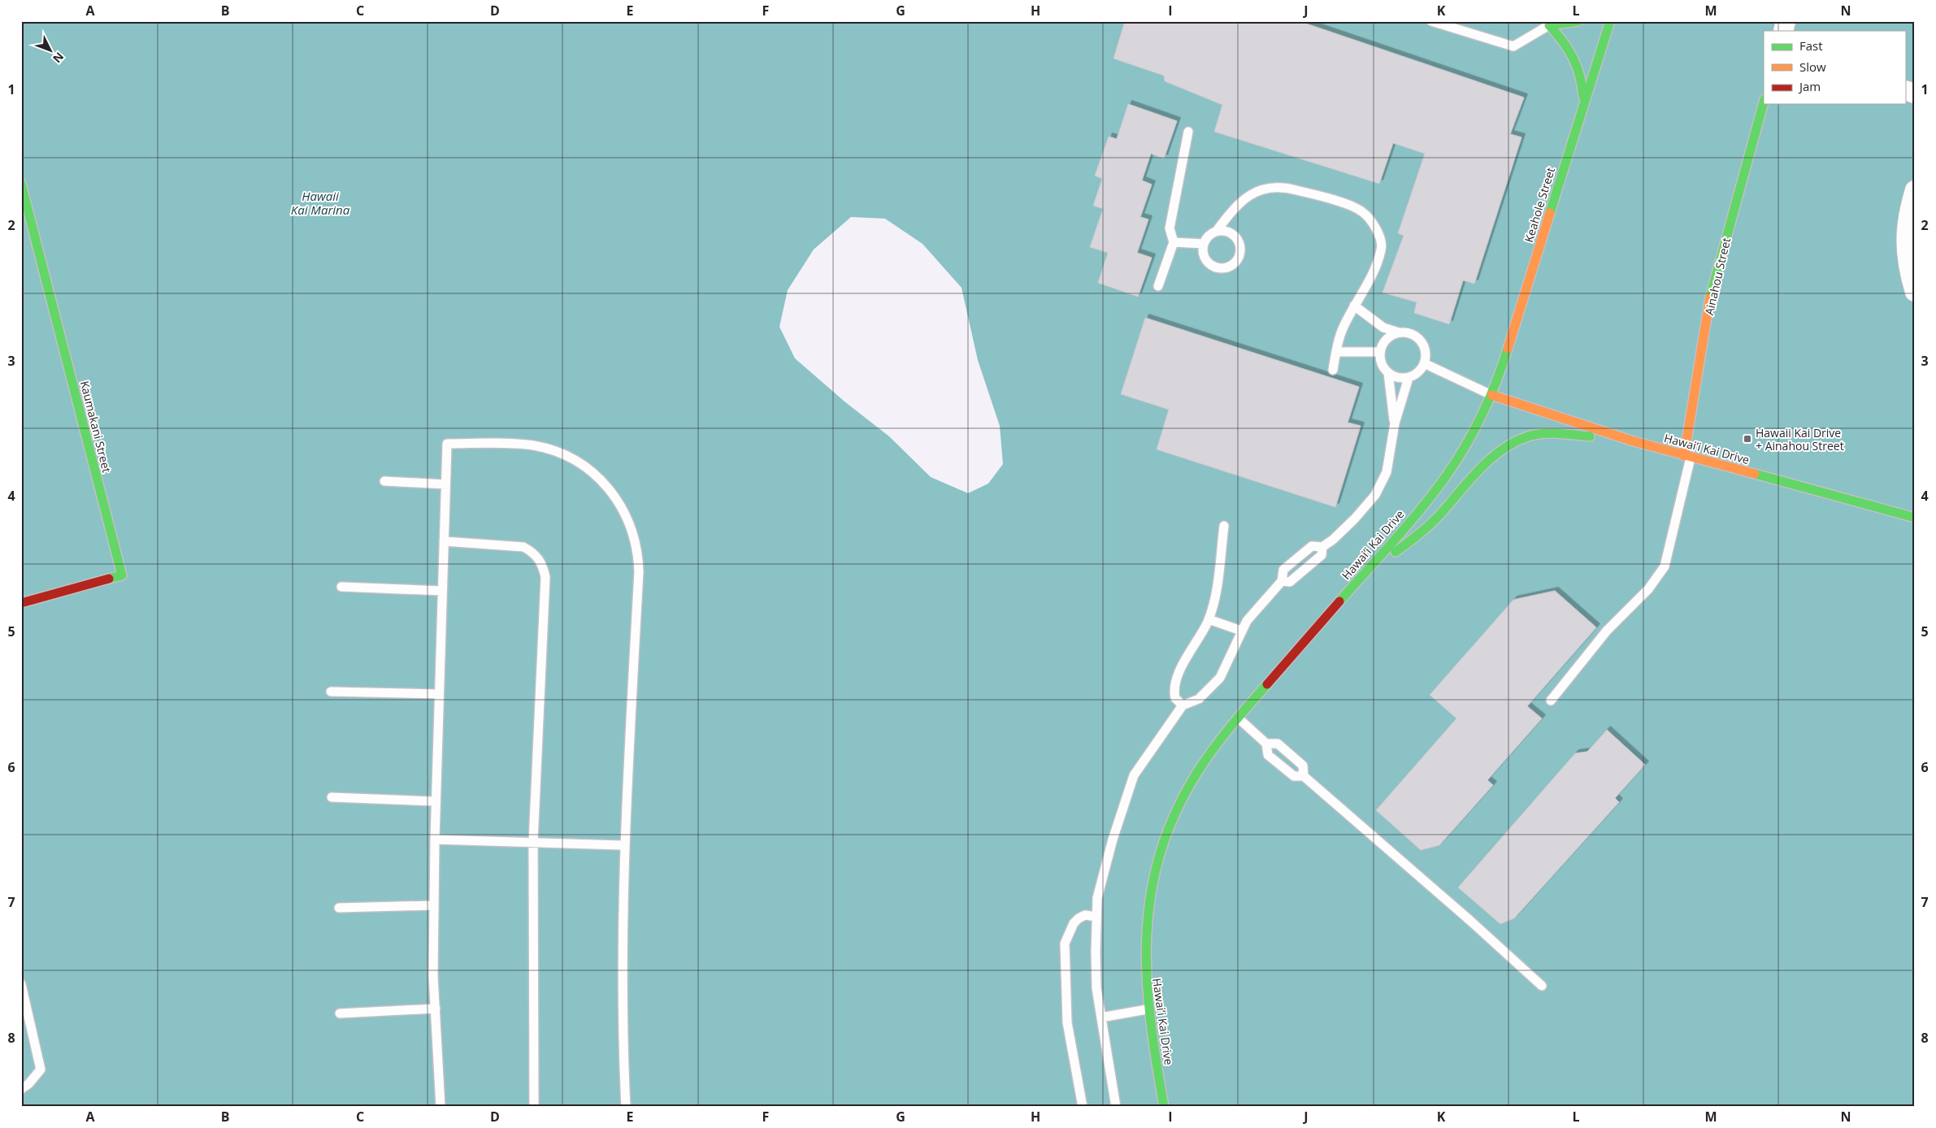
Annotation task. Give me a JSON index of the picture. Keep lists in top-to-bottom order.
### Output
{
  "streets": {
    "main road": [
      "Keahole Street",
      "Ainahou Street",
      "Kaumakani Street",
      "Hawai’i Kai Drive"
    ]
  },
  "crossings": [
    ["Keahole Street", "Hawai’i Kai Drive"],
    ["Ainahou Street", "Hawai’i Kai Drive"]
  ],
  "water": ["Hawaii Kai Marina"],
  "places": {
    "transit": ["Hawaii Kai Drive + Ainahou Street"]
  },
  "legend": ["Fast", "Slow", "Jam"],
  "north": "bottom right",
  "grid": {
    "columns": [
      "A",
      "B",
      "C",
      "D",
      "E",
      "F",
      "G",
      "H",
      "I",
      "J",
      "K",
      "L",
      "M",
      "N"
    ],
    "rows": [
      "1",
      "2",
      "3",
      "4",
      "5",
      "6",
      "7",
      "8"
    ]
  }
}
